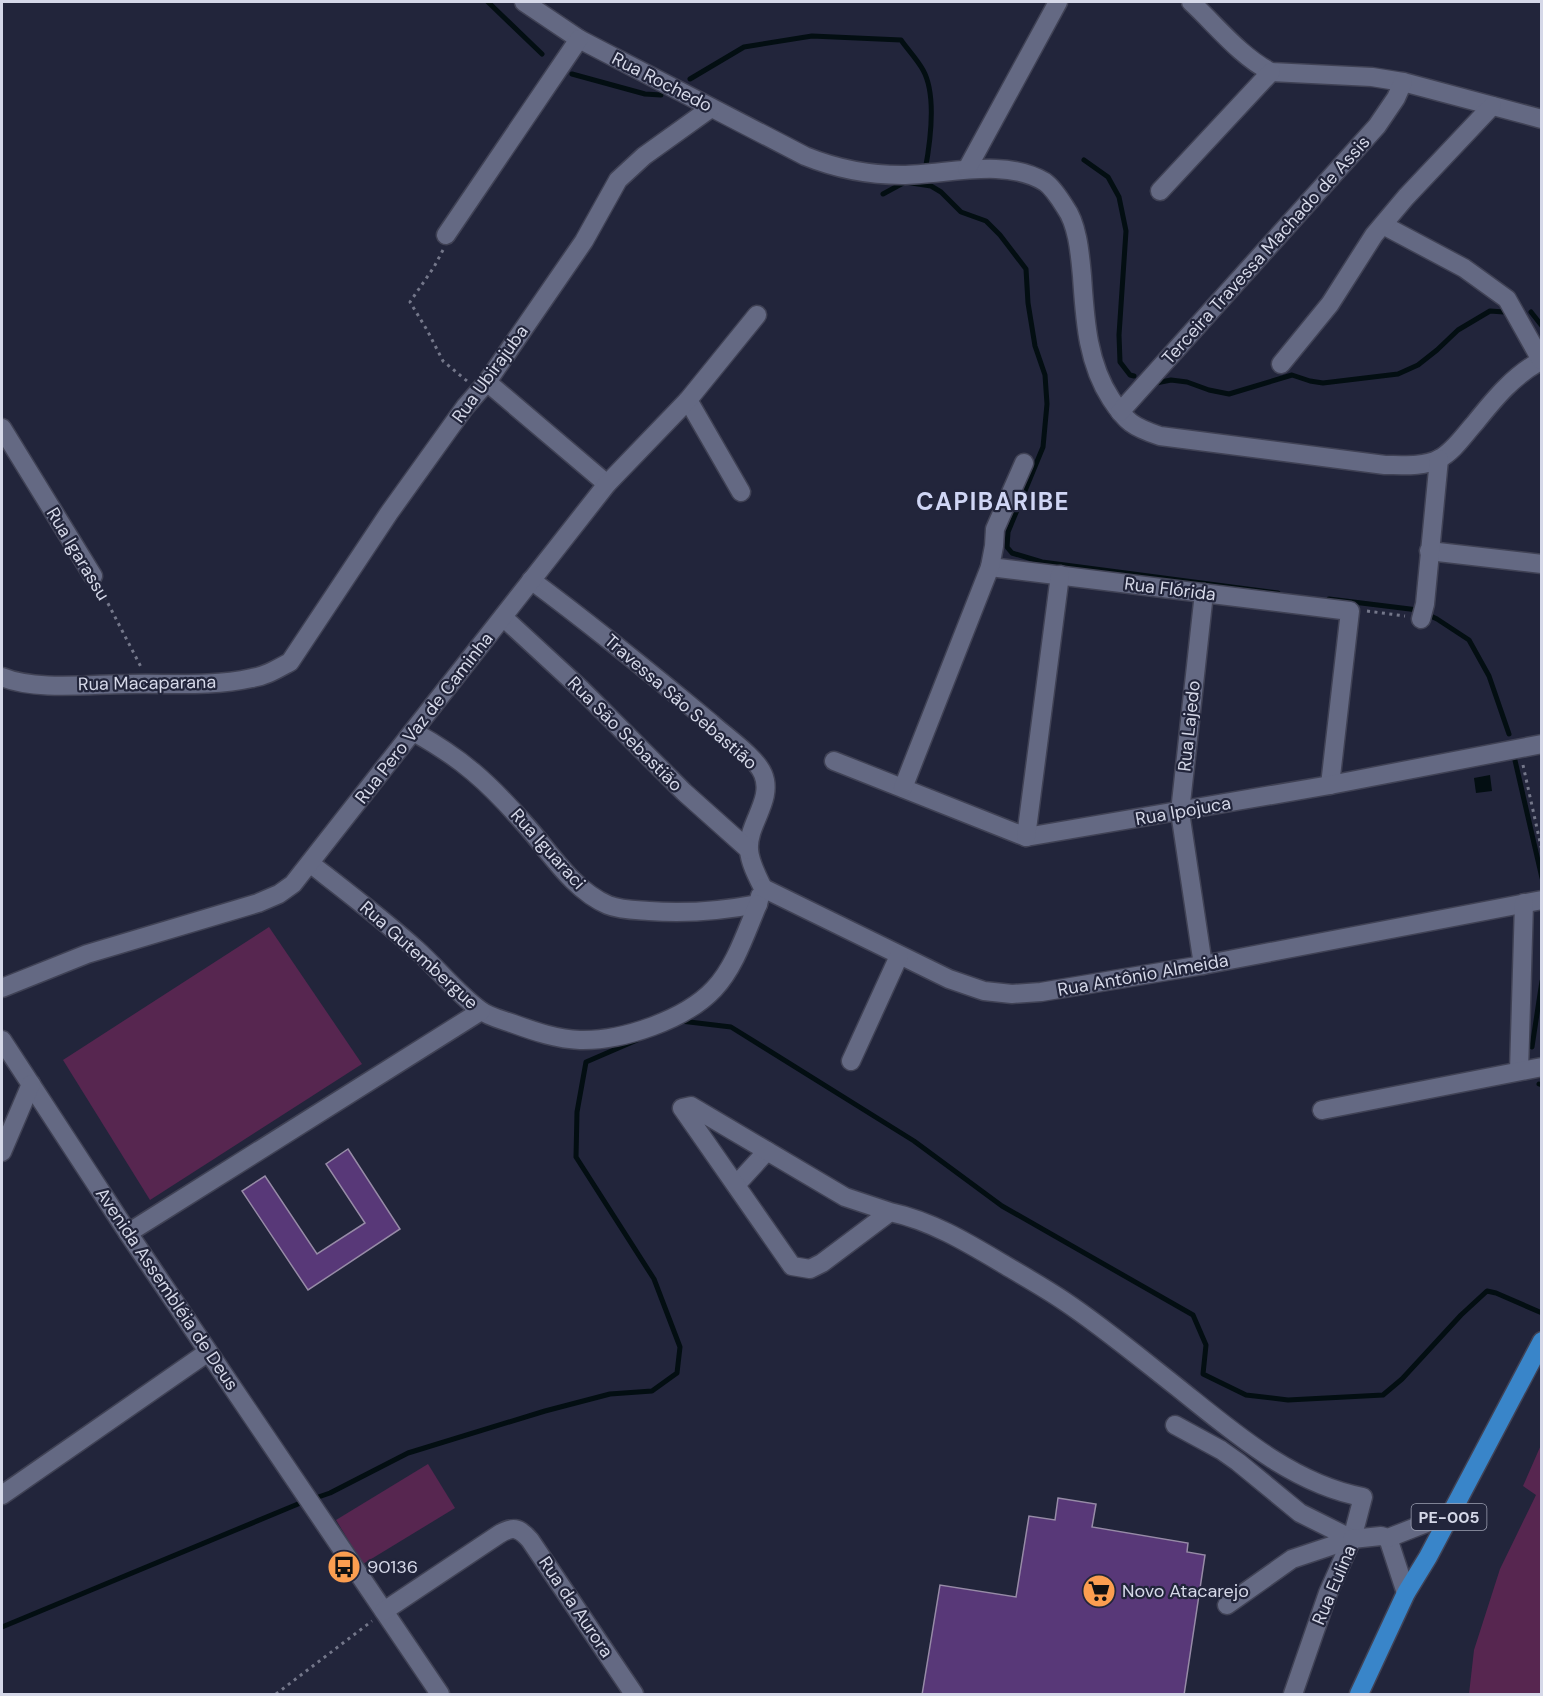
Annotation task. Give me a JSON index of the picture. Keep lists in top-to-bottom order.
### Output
{
  "streets": {
    "main road": ["PE-005"],
    "street": [
      "Rua Rochedo",
      "Terceira Travessa Machado de Assis",
      "Rua Ubirajuba",
      "Rua Igarassu",
      "Rua Flórida",
      "Rua Macaparana",
      "Travessa São Sebastião",
      "Rua Pero Vaz de Caminha",
      "Rua Lajedo",
      "Rua São Sebastião",
      "Rua Ipojuca",
      "Rua Iguaraci",
      "Rua Gutembergue",
      "Rua Antônio Almeida",
      "Avenida Assembléia de Deus",
      "Rua Eulina",
      "Rua da Aurora"
    ]
  },
  "crossings": [
    ["Rua Rochedo", "Terceira Travessa Machado de Assis"],
    ["Rua Rochedo", "Rua Ubirajuba"],
    ["Rua Ubirajuba", "Rua Macaparana"],
    ["Rua Igarassu", "Rua Macaparana"],
    ["Rua Flórida", "Rua Lajedo"],
    ["Travessa São Sebastião", "Rua Pero Vaz de Caminha"],
    ["Travessa São Sebastião", "Rua São Sebastião"],
    ["Rua Pero Vaz de Caminha", "Rua São Sebastião"],
    ["Rua Pero Vaz de Caminha", "Rua Iguaraci"],
    ["Rua Pero Vaz de Caminha", "Rua Gutembergue"],
    ["Rua Lajedo", "Rua Ipojuca"],
    ["Rua Lajedo", "Rua Antônio Almeida"],
    ["Rua Iguaraci", "Rua Gutembergue"],
    ["Rua Iguaraci", "Rua Antônio Almeida"],
    ["Rua Gutembergue", "Rua Antônio Almeida"],
    ["Avenida Assembléia de Deus", "Rua da Aurora"],
    ["PE-005", "Rua Eulina"]
  ],
  "districts": ["CAPIBARIBE"],
  "places": {
    "bus stop": ["90136"],
    "supermarket": ["Novo Atacarejo"]
  }
}
